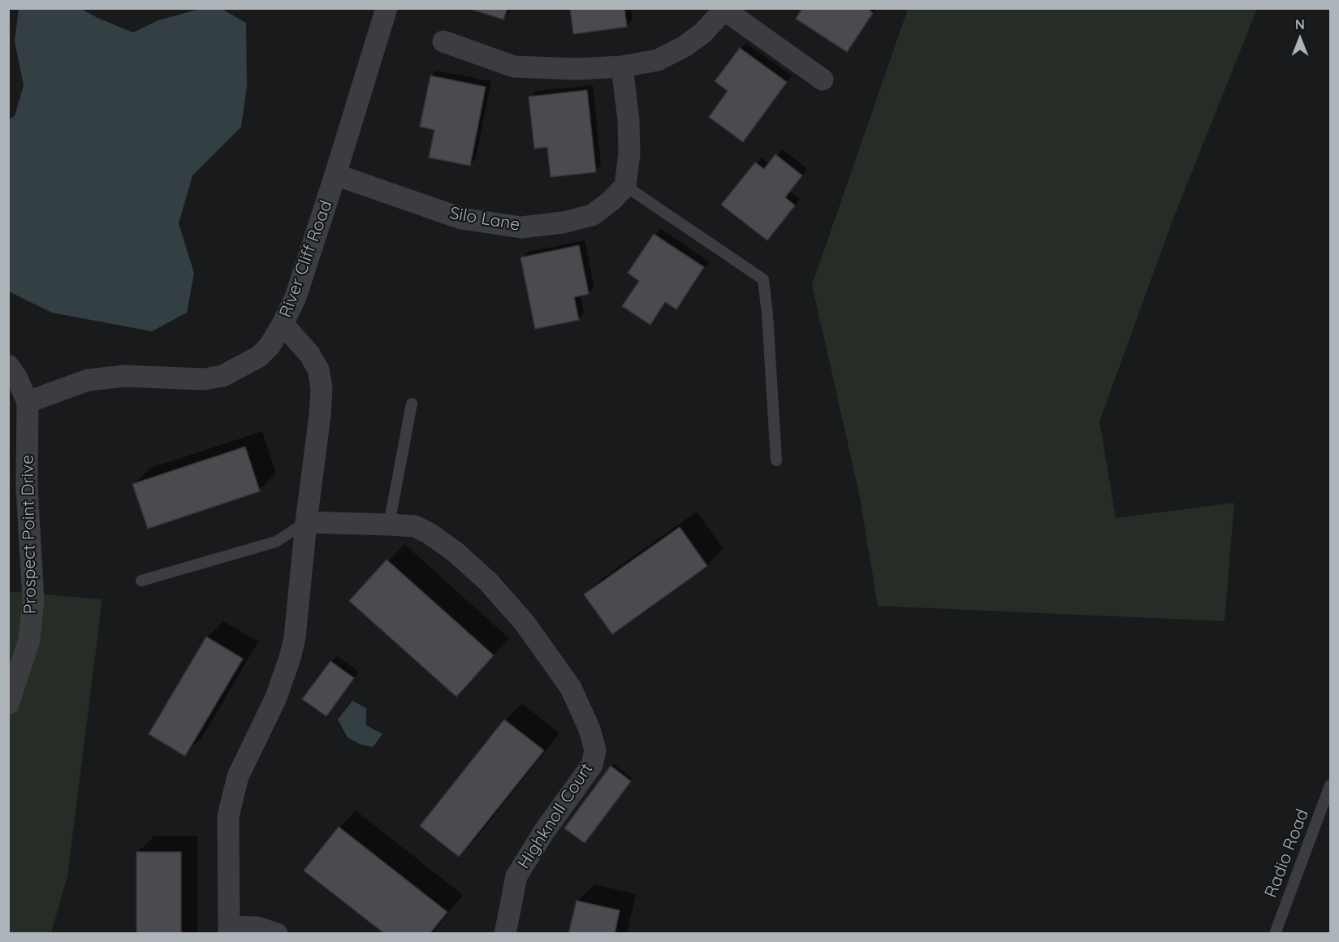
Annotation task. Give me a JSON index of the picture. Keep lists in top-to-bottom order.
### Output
{
  "streets": {
    "street": [
      "Silo Lane",
      "River Cliff Road",
      "Prospect Point Drive",
      "Highknoll Court"
    ],
    "lane": ["Radio Road"]
  },
  "crossings": [
    ["Silo Lane", "River Cliff Road"],
    ["River Cliff Road", "Prospect Point Drive"]
  ],
  "north": "top"
}
